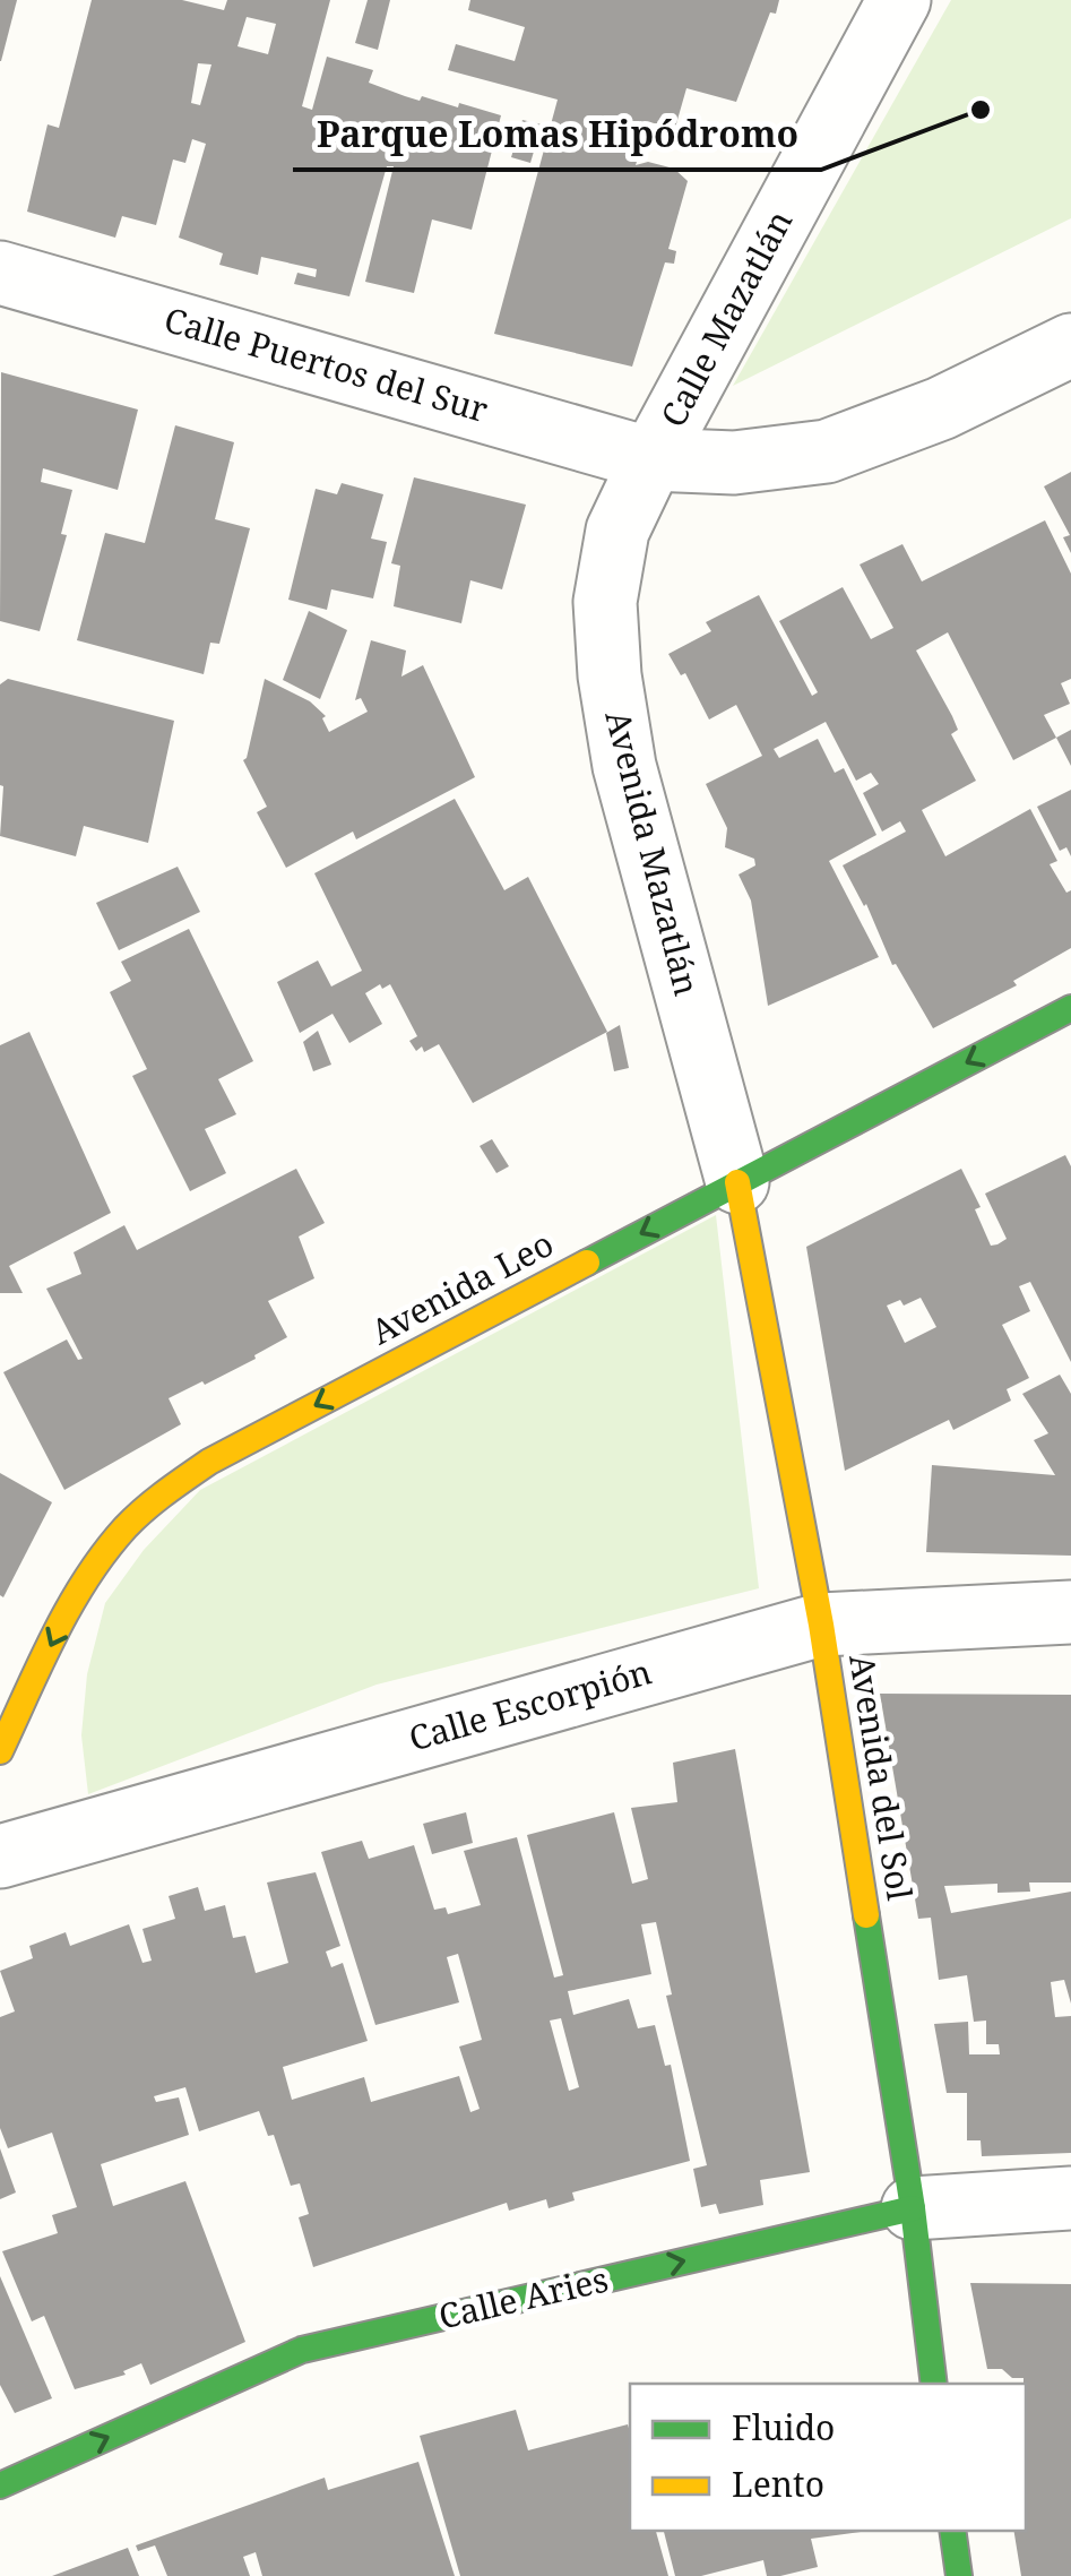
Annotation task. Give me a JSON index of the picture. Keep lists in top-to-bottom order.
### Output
{
  "streets": {
    "street": [
      "Calle Mazatlán",
      "Calle Puertos del Sur",
      "Avenida Mazatlán",
      "Avenida Leo",
      "Calle Escorpión",
      "Avenida del Sol",
      "Calle Aries"
    ]
  },
  "crossings": [
    ["Calle Mazatlán", "Calle Puertos del Sur"],
    ["Calle Mazatlán", "Avenida Mazatlán"],
    ["Calle Puertos del Sur", "Avenida Mazatlán"],
    ["Avenida Mazatlán", "Avenida Leo"],
    ["Avenida Mazatlán", "Avenida del Sol"],
    ["Avenida Leo", "Avenida del Sol"],
    ["Calle Escorpión", "Avenida del Sol"],
    ["Avenida del Sol", "Calle Aries"]
  ],
  "one_way": ["Avenida Leo", "Calle Aries"],
  "places": ["Parque Lomas Hipódromo"],
  "legend": ["Fluido", "Lento"]
}
